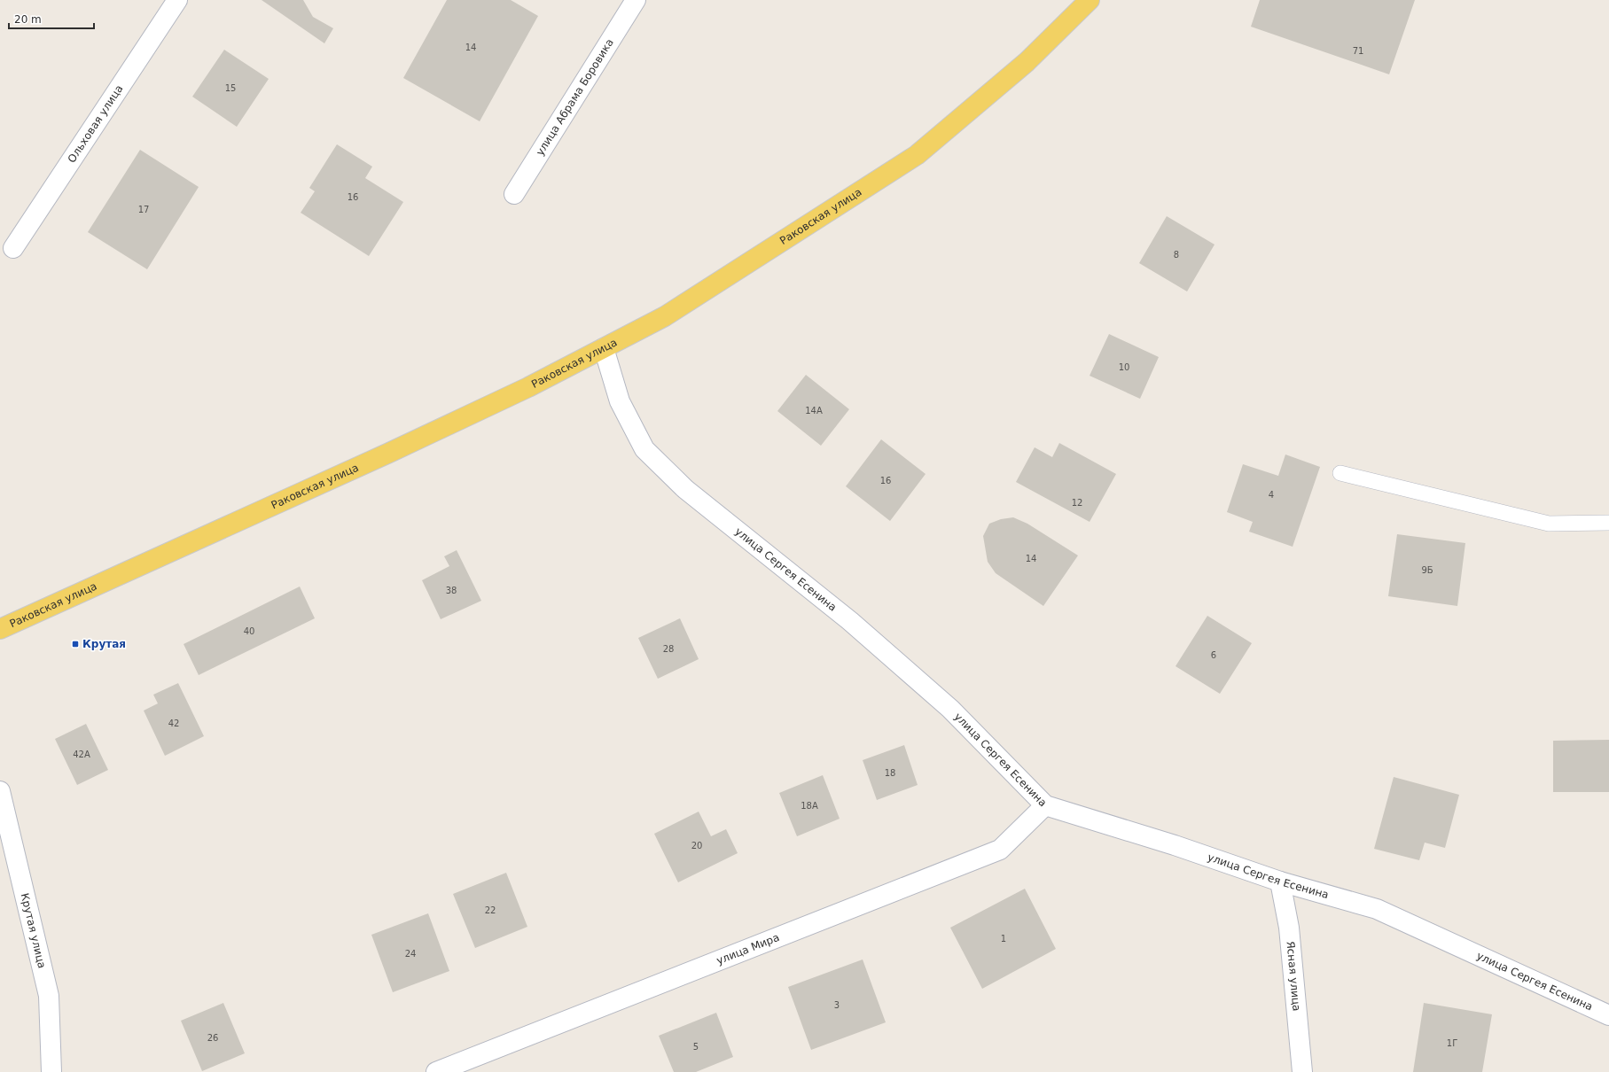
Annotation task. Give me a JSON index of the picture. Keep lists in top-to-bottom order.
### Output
{
  "streets": {
    "main road": ["Раковская улица"],
    "street": [
      "улица Абрама Боровика",
      "Ольховая улица",
      "улица Сергея Есенина",
      "Крутая улица",
      "улица Мира",
      "Ясная улица"
    ]
  },
  "crossings": [
    ["Раковская улица", "улица Сергея Есенина"],
    ["улица Сергея Есенина", "улица Мира"],
    ["улица Сергея Есенина", "Ясная улица"]
  ],
  "places": {
    "transit": ["Крутая"]
  },
  "house_numbers": [
    "14",
    "71",
    "15",
    "16",
    "17",
    "8",
    "10",
    "14А",
    "16",
    "4",
    "12",
    "14",
    "9Б",
    "38",
    "40",
    "28",
    "6",
    "42",
    "42А",
    "18",
    "18А",
    "20",
    "22",
    "1",
    "24",
    "3",
    "26",
    "1Г",
    "5"
  ],
  "scale_bar": "20 m"
}
